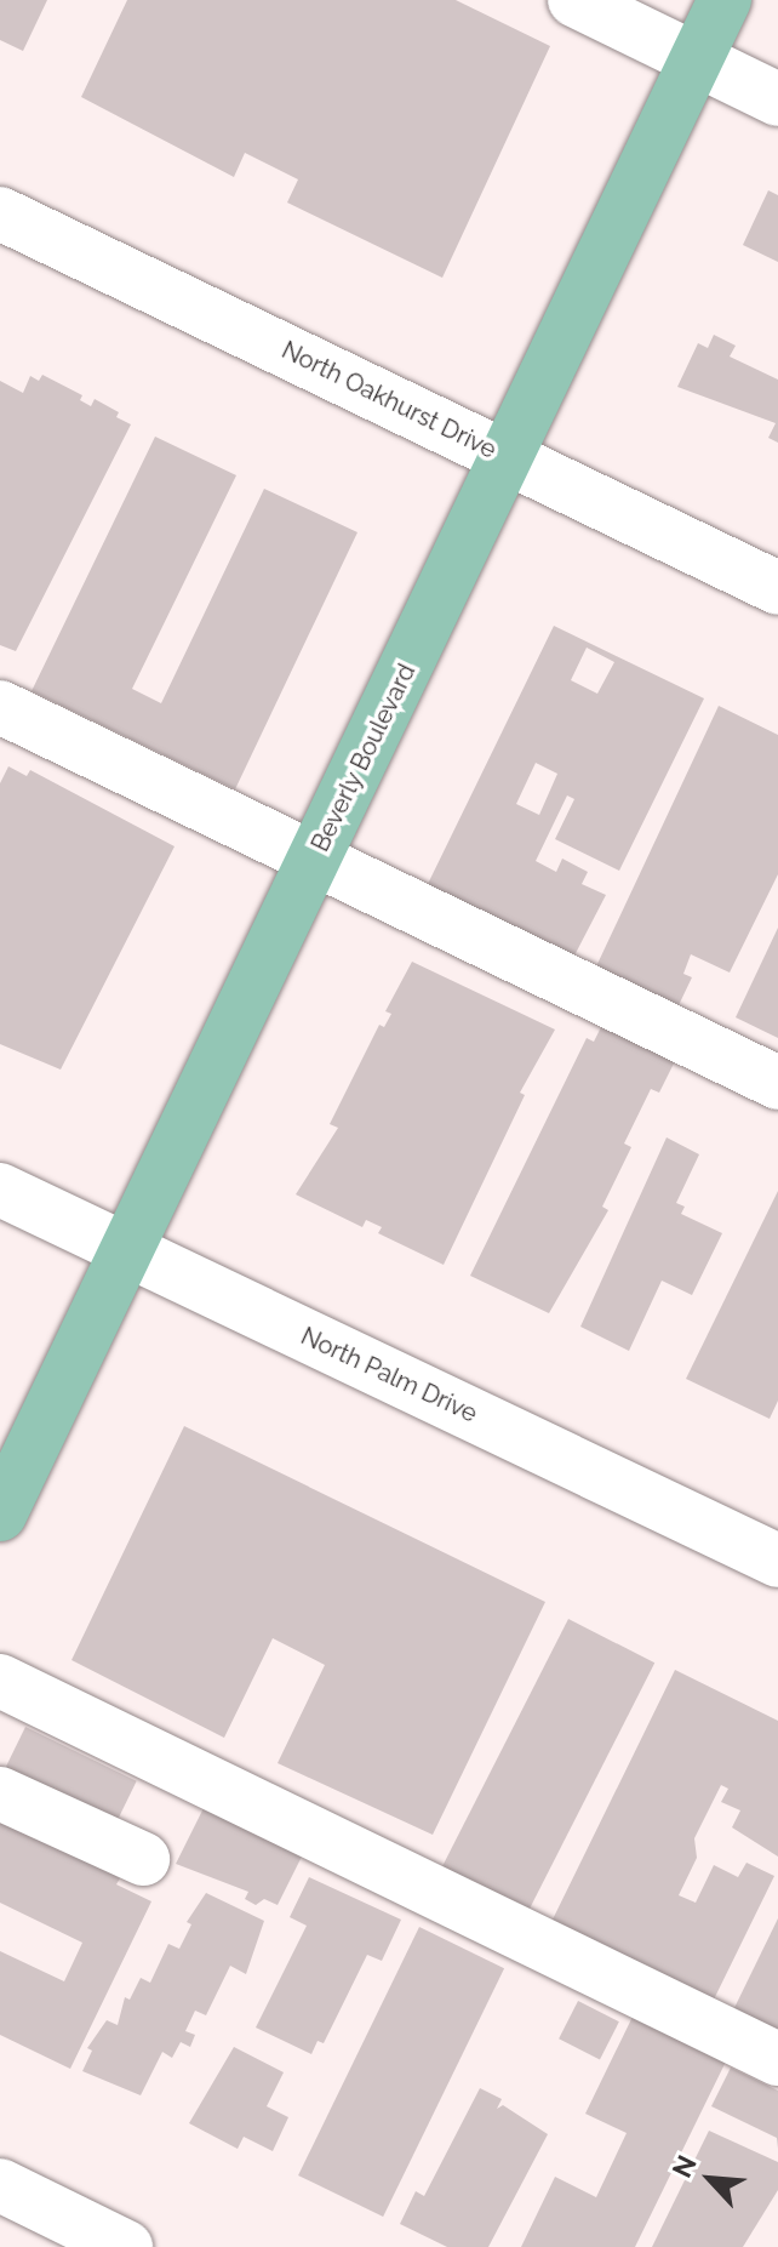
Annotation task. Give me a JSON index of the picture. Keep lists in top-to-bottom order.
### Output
{
  "streets": {
    "main road": ["Beverly Boulevard"],
    "street": ["North Oakhurst Drive", "North Palm Drive"]
  },
  "crossings": [
    ["North Oakhurst Drive", "Beverly Boulevard"],
    ["Beverly Boulevard", "North Palm Drive"]
  ],
  "north": "top left"
}
